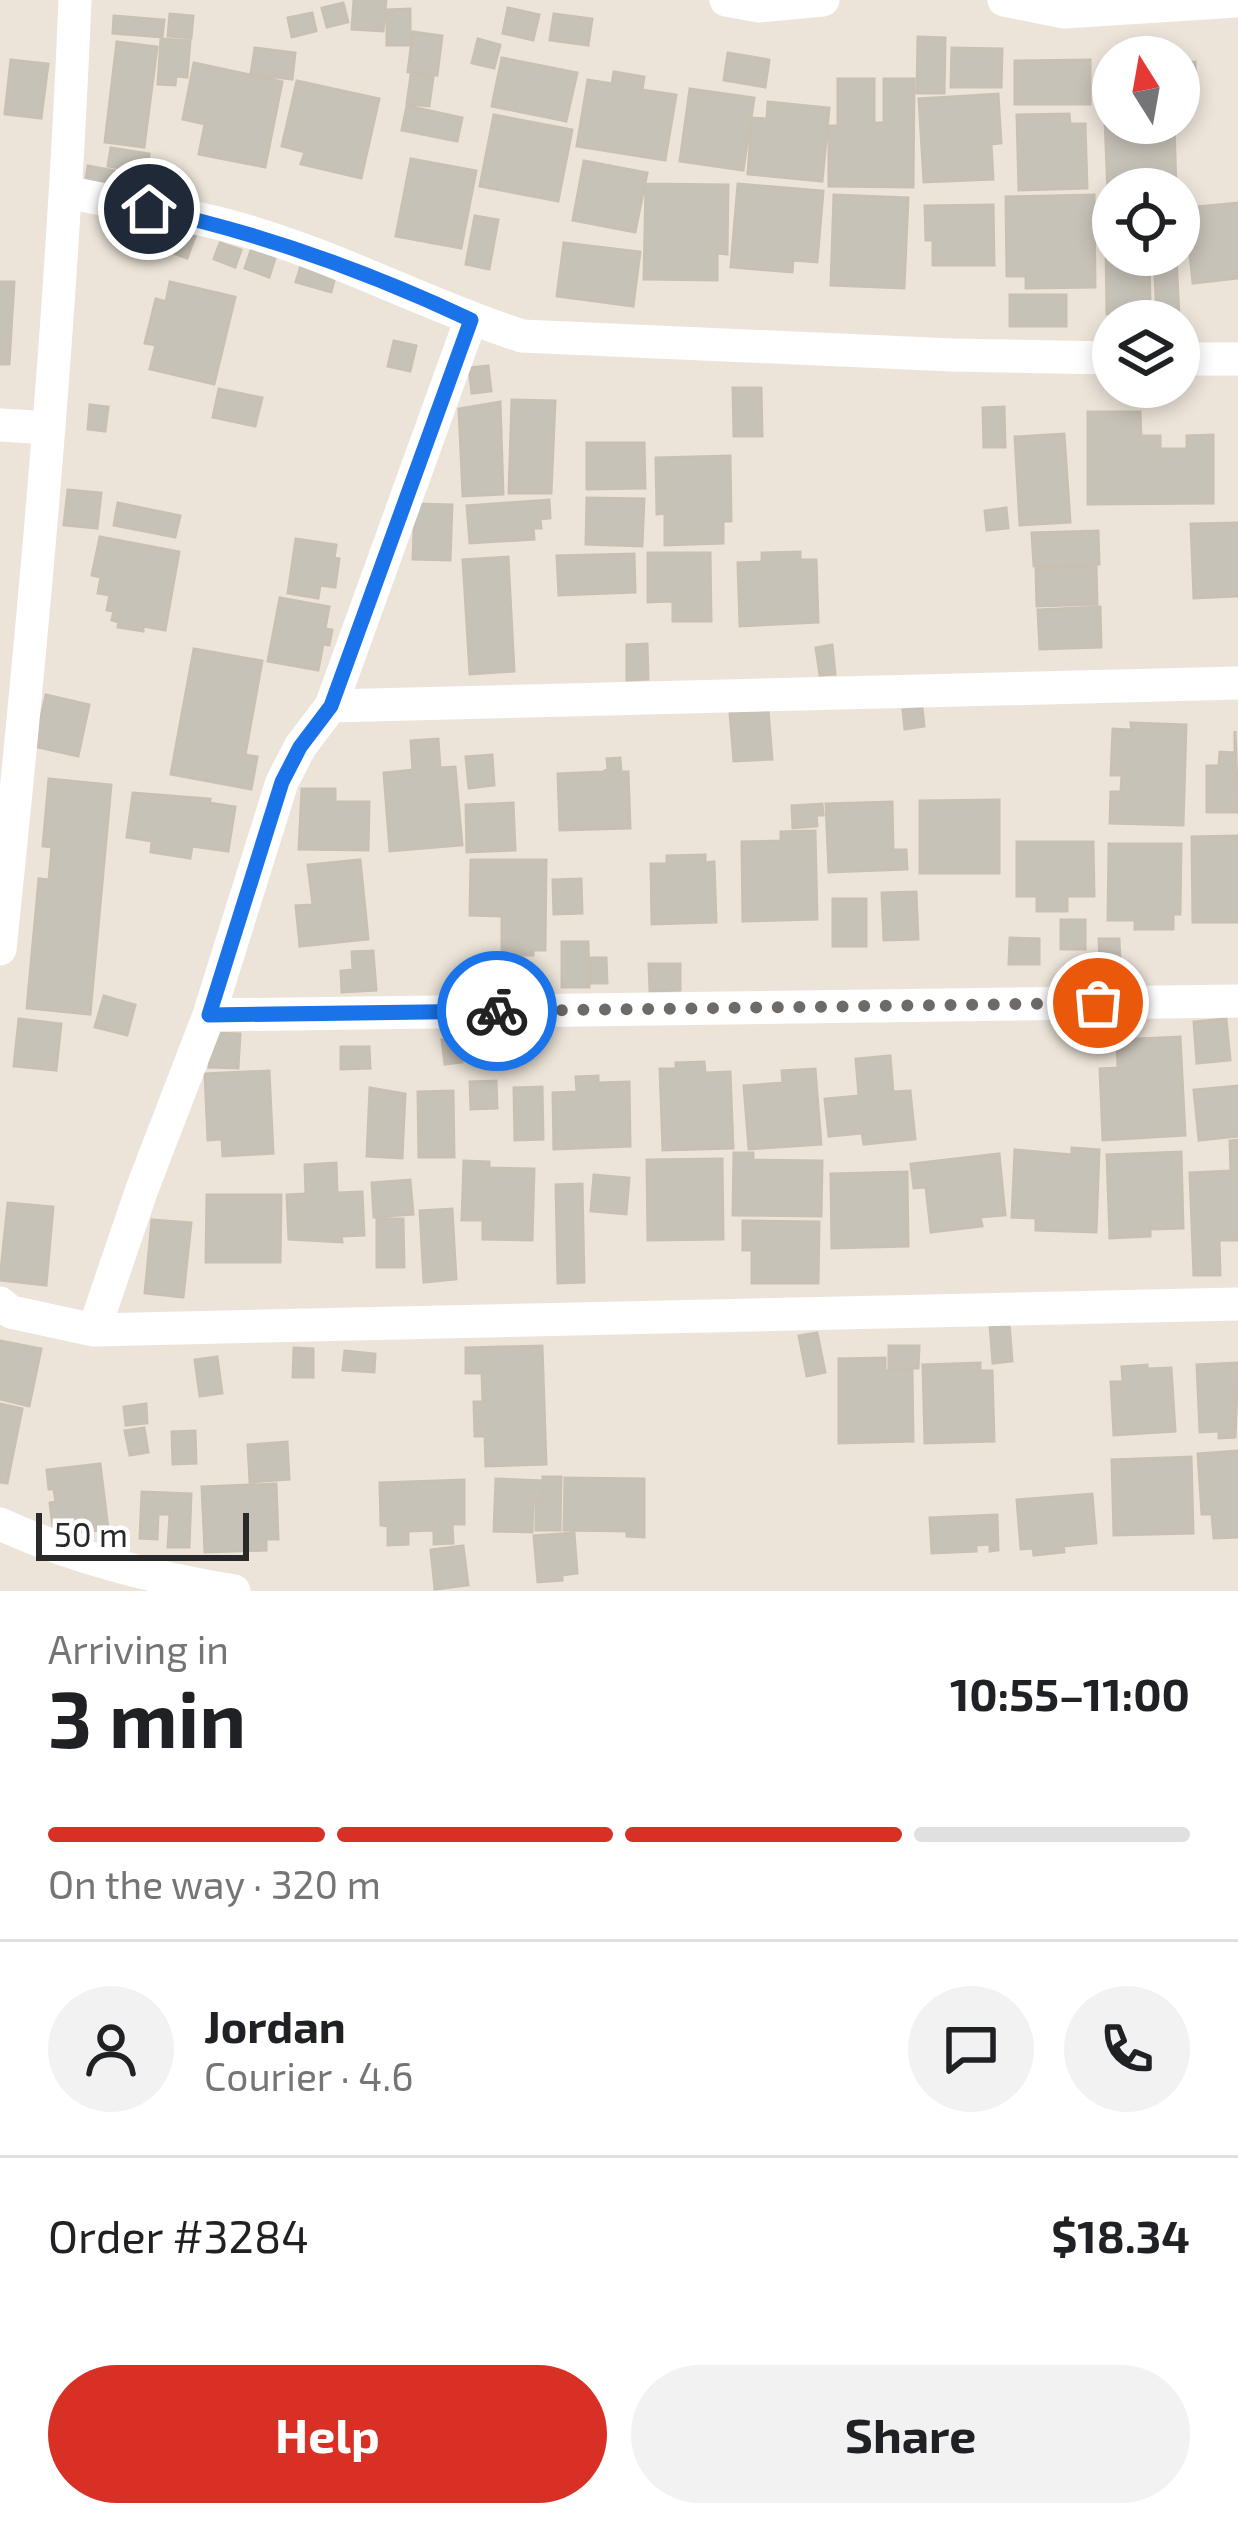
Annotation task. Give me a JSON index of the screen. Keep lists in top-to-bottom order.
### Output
{
  "scale_bar": "50 m",
  "north": "top",
  "page": {
    "scale": "50 m",
    "heading": ["3 min", "Arriving in", "10:55–11:00"],
    "panel": [
      "Jordan",
      "Courier · 4.6",
      "Order #3284",
      "$18.34"
    ],
    "bar": "On the way · 320 m",
    "buttons": ["Help", "Share"]
  }
}
